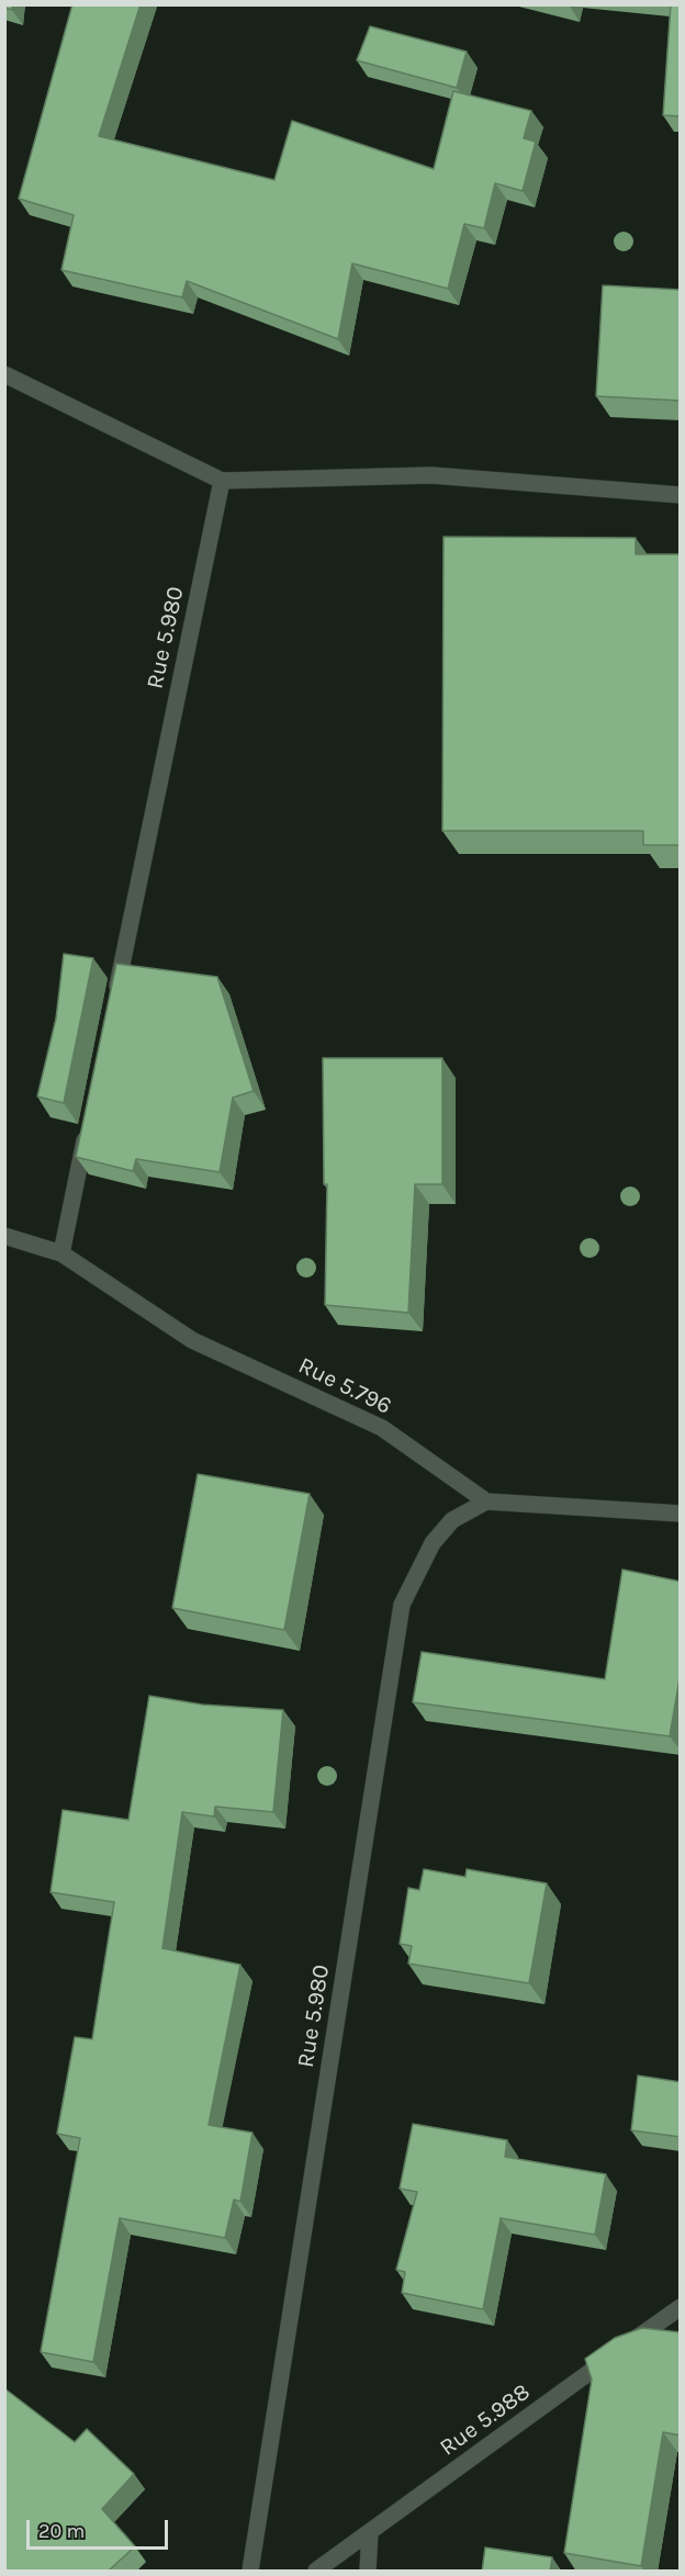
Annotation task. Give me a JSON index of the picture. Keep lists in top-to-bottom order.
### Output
{
  "streets": {
    "street": ["Rue 5.980", "Rue 5.796", "Rue 5.988"]
  },
  "crossings": [
    ["Rue 5.980", "Rue 5.796"]
  ],
  "scale_bar": "20 m"
}
